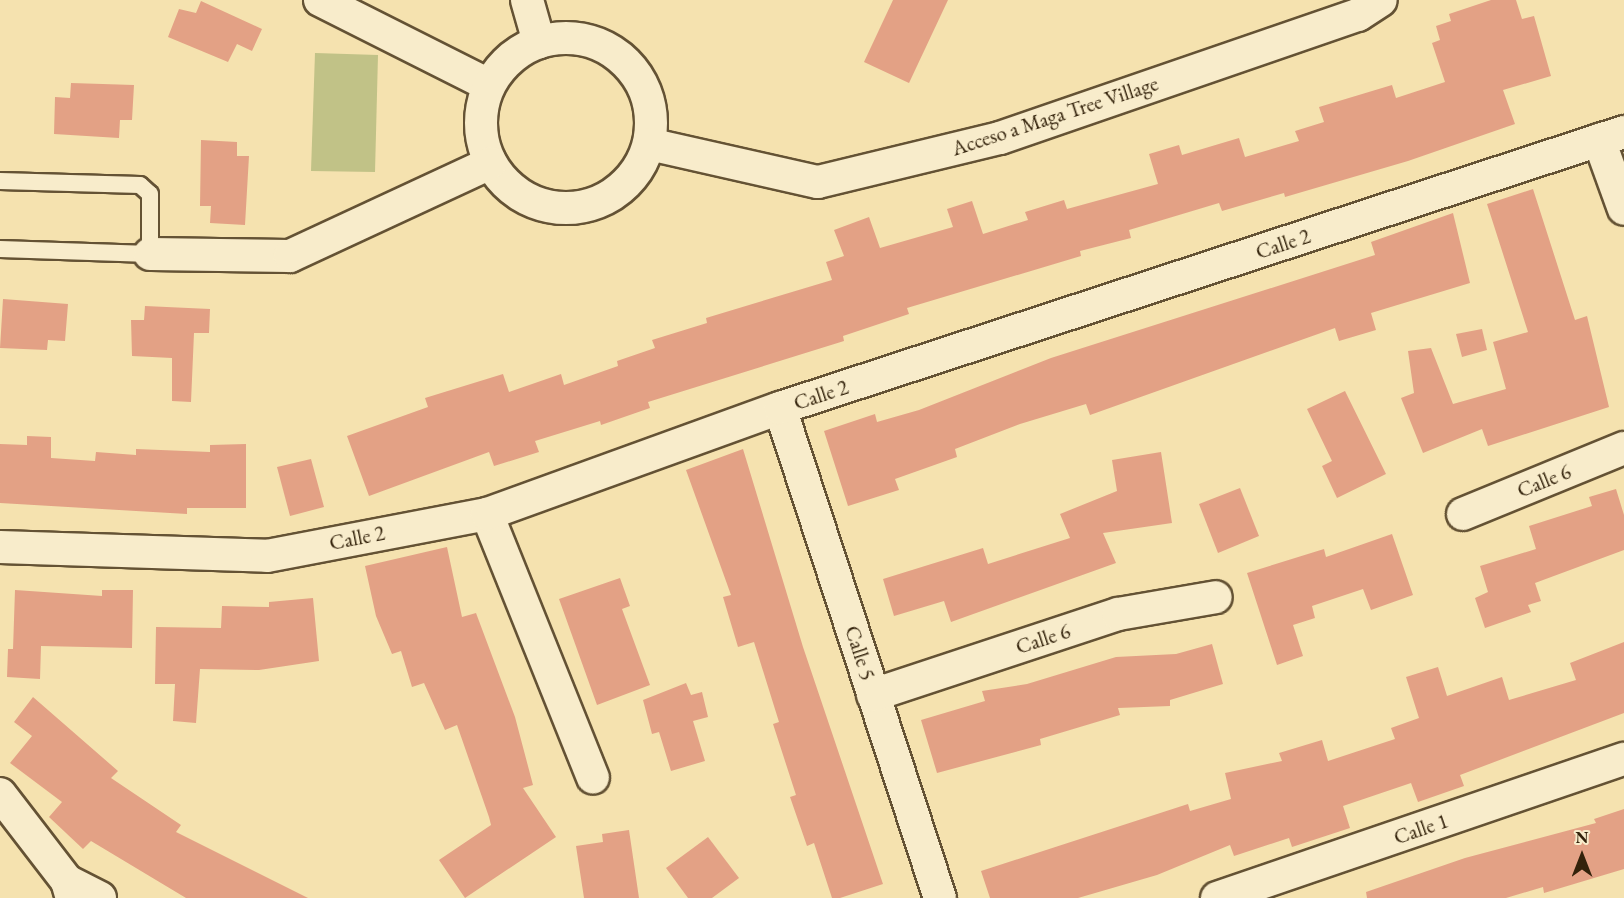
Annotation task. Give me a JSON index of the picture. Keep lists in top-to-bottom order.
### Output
{
  "streets": {
    "street": [
      "Acceso a Maga Tree Village",
      "Calle 2",
      "Calle 6",
      "Calle 5",
      "Calle 1"
    ]
  },
  "crossings": [
    ["Calle 2", "Calle 5"],
    ["Calle 6", "Calle 5"]
  ],
  "north": "top"
}
